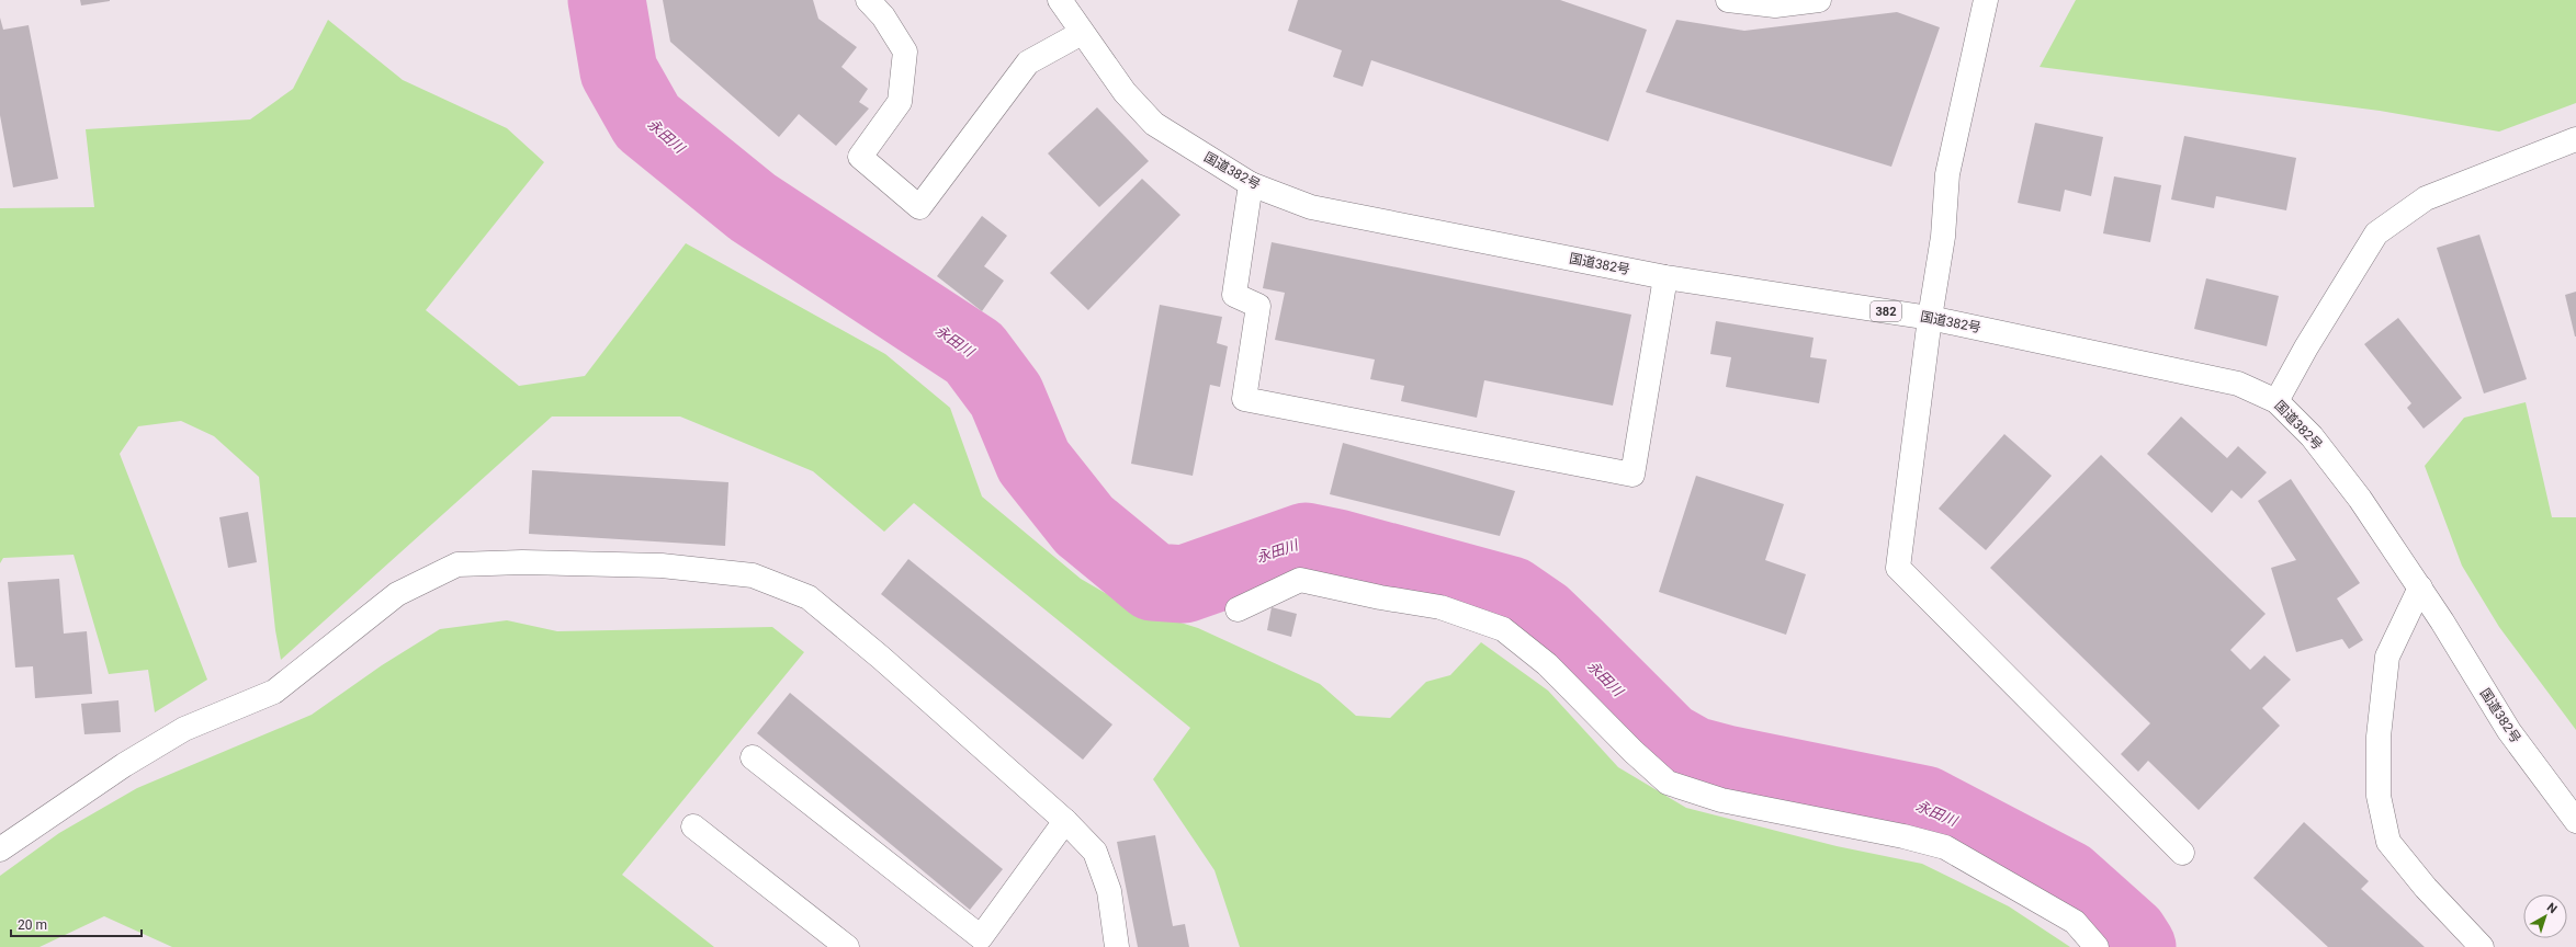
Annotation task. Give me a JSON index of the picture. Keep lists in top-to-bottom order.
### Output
{
  "streets": {
    "main road": ["国道382号", "382"]
  },
  "water": ["永田川"],
  "scale_bar": "20 m",
  "north": "top right"
}
